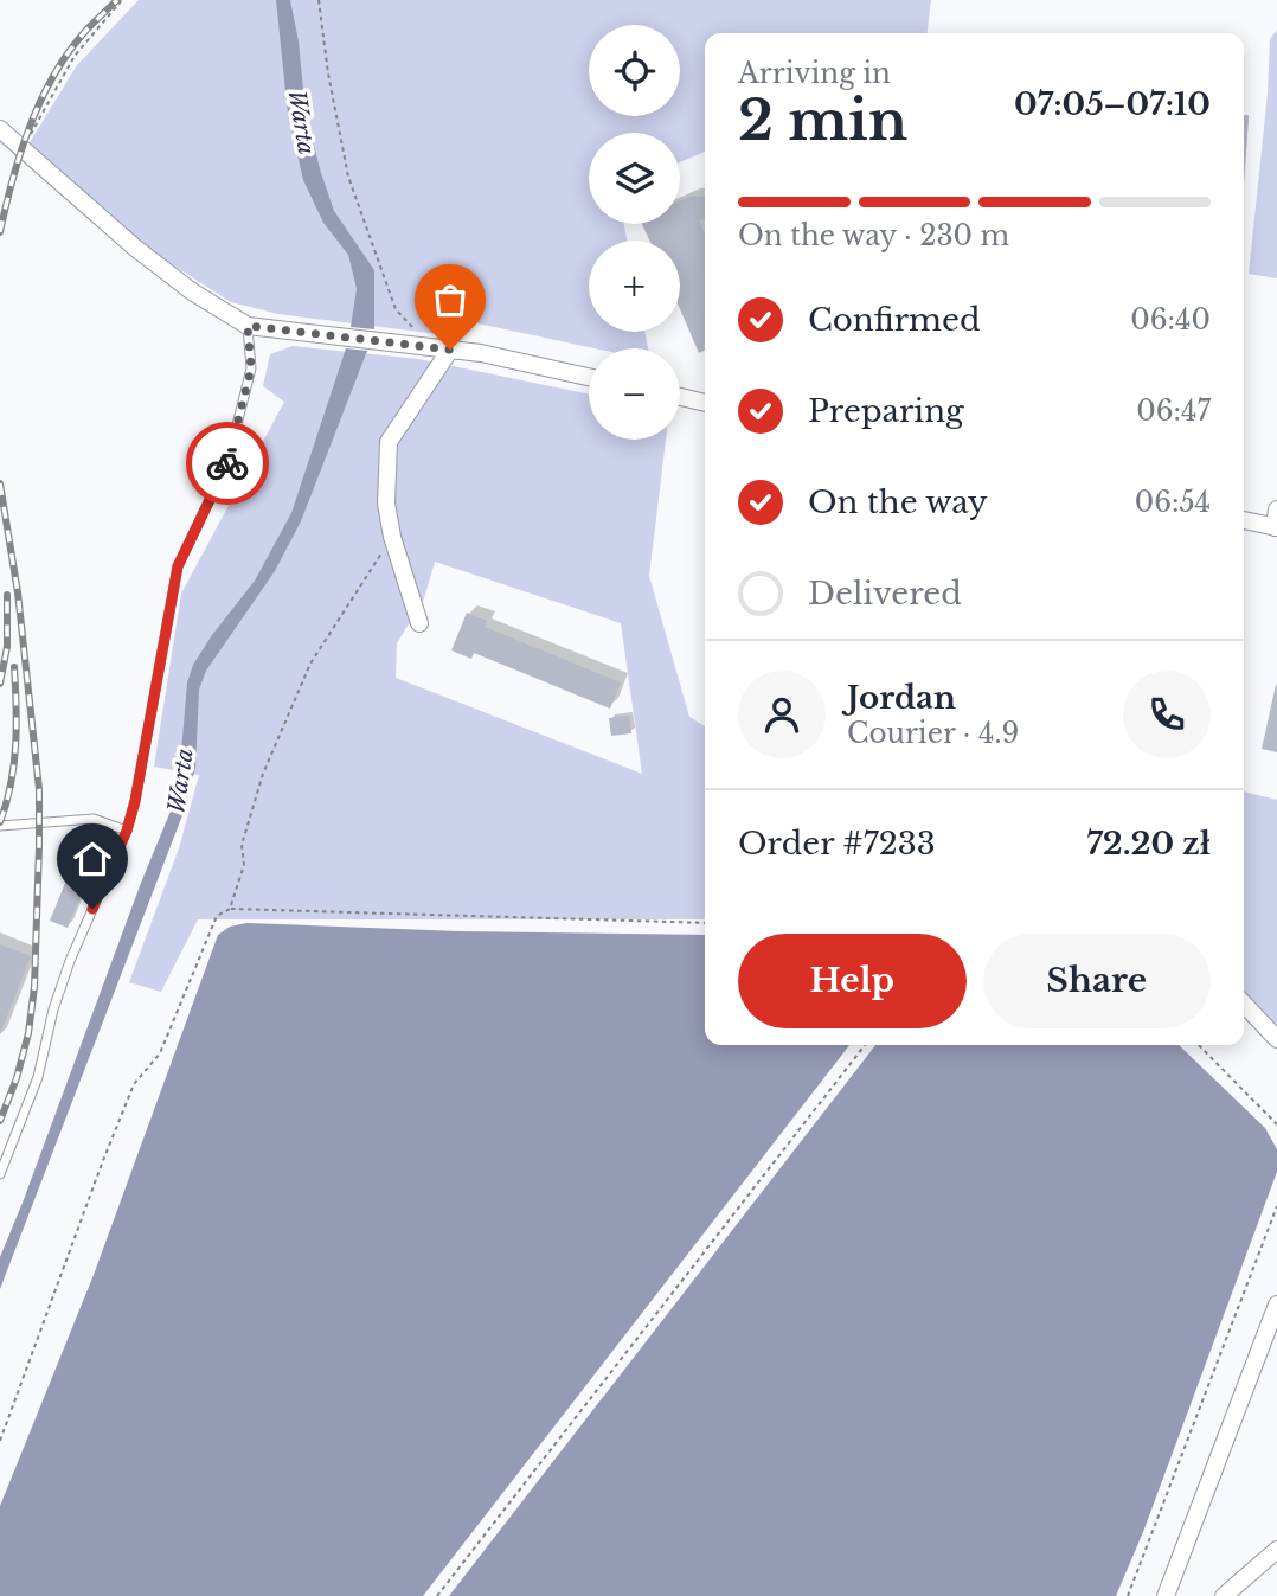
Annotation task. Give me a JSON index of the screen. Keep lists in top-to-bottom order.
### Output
{
  "water": ["Warta"],
  "page": {
    "map_buttons": ["+", "−"],
    "heading": ["2 min", "Arriving in", "07:05–07:10"],
    "panel": [
      "Jordan",
      "Courier · 4.9",
      "Order #7233",
      "72.20 zł"
    ],
    "bar": "On the way · 230 m",
    "list": [
      ["Confirmed", "06:40"],
      ["Preparing", "06:47"],
      ["On the way", "06:54"],
      "Delivered"
    ],
    "buttons": ["Help", "Share"]
  }
}
